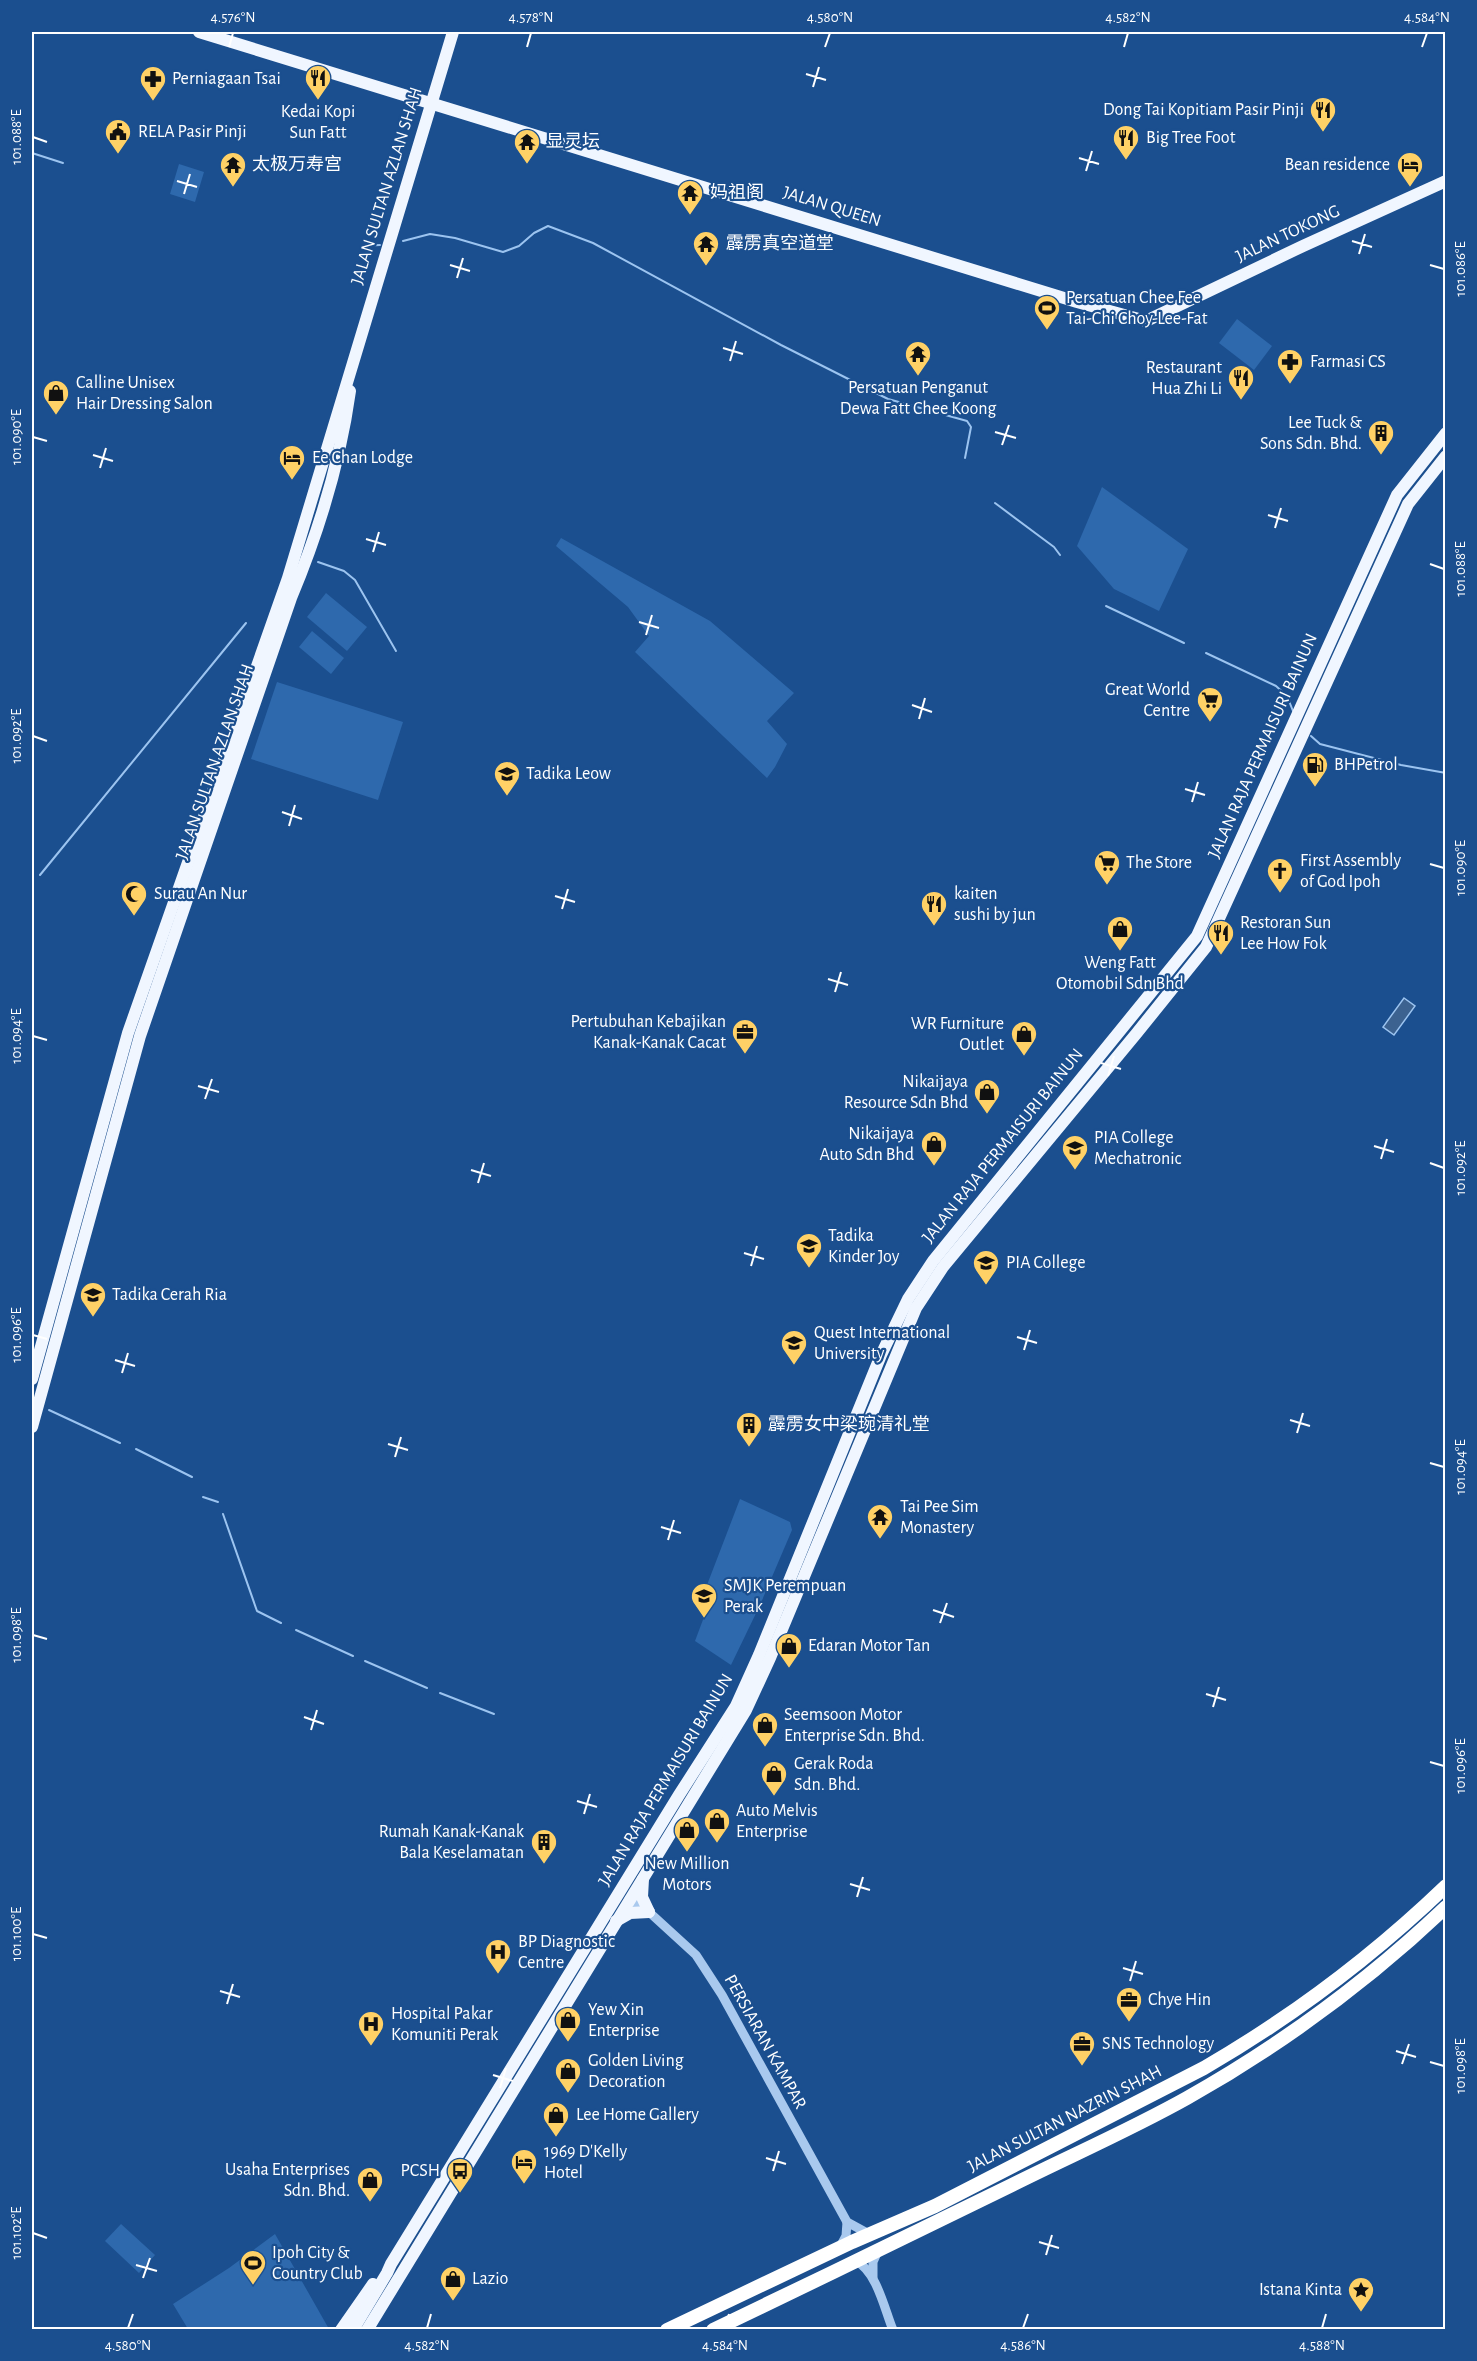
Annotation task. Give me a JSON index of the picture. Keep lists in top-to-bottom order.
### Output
{
  "streets": {
    "highway": ["JALAN SULTAN NAZRIN SHAH"],
    "main road": [
      "JALAN SULTAN AZLAN SHAH",
      "JALAN QUEEN",
      "JALAN TOKONG",
      "JALAN RAJA PERMAISURI BAINUN"
    ],
    "street": ["PERSIARAN KAMPAR"]
  },
  "crossings": [
    ["JALAN SULTAN AZLAN SHAH", "JALAN QUEEN"],
    ["JALAN QUEEN", "JALAN TOKONG"],
    ["JALAN RAJA PERMAISURI BAINUN", "PERSIARAN KAMPAR"]
  ],
  "places": {
    "restaurant": [
      "Kedai Kopi Sun Fatt",
      "Dong Tai Kopitiam Pasir Pinji",
      "Big Tree Foot",
      "Restaurant Hua Zhi Li",
      "kaiten sushi by jun",
      "Restoran Sun Lee How Fok"
    ],
    "pharmacy": ["Perniagaan Tsai", "Farmasi CS"],
    "public building": ["RELA Pasir Pinji"],
    "temple": [
      "显灵坛",
      "太极万寿宫",
      "妈祖阁",
      "霹雳真空道堂",
      "Persatuan Penganut Dewa Fatt Chee Koong",
      "Tai Pee Sim Monastery"
    ],
    "hotel": ["Bean residence", "Ee Chan Lodge", "1969 D'Kelly Hotel"],
    "sports": ["Persatuan Chee Fee Tai-Chi Choy-Lee-Fat", "Ipoh City & Country Club"],
    "shop": [
      "Calline Unisex Hair Dressing Salon",
      "Weng Fatt Otomobil Sdn Bhd",
      "WR Furniture Outlet",
      "Nikaijaya Resource Sdn Bhd",
      "Nikaijaya Auto Sdn Bhd",
      "Edaran Motor Tan",
      "Seemsoon Motor Enterprise Sdn. Bhd.",
      "Gerak Roda Sdn. Bhd.",
      "Auto Melvis Enterprise",
      "New Million Motors",
      "Yew Xin Enterprise",
      "Golden Living Decoration",
      "Lee Home Gallery",
      "Usaha Enterprises Sdn. Bhd.",
      "Lazio"
    ],
    "building": ["Lee Tuck & Sons Sdn. Bhd.", "霹雳女中梁琬清礼堂", "Rumah Kanak-Kanak Bala Keselamatan"],
    "supermarket": ["Great World Centre", "The Store"],
    "fuel station": ["BHPetrol"],
    "school or university": [
      "Tadika Leow",
      "PIA College Mechatronic",
      "Tadika Kinder Joy",
      "PIA College",
      "Tadika Cerah Ria",
      "Quest International University",
      "SMJK Perempuan Perak"
    ],
    "church": ["First Assembly of God Ipoh"],
    "mosque": ["Surau An Nur"],
    "office": ["Pertubuhan Kebajikan Kanak-Kanak Cacat", "Chye Hin", "SNS Technology"],
    "hospital": ["BP Diagnostic Centre", "Hospital Pakar Komuniti Perak"],
    "bus stop": ["PCSH"],
    "place": ["Istana Kinta"]
  },
  "coordinates": [
    "4.576°N",
    "4.578°N",
    "4.580°N",
    "4.582°N",
    "4.584°N",
    "101.088°E",
    "101.086°E",
    "101.090°E",
    "101.092°E",
    "101.094°E",
    "101.096°E",
    "101.098°E",
    "101.100°E",
    "101.102°E",
    "4.586°N",
    "4.588°N"
  ]
}
